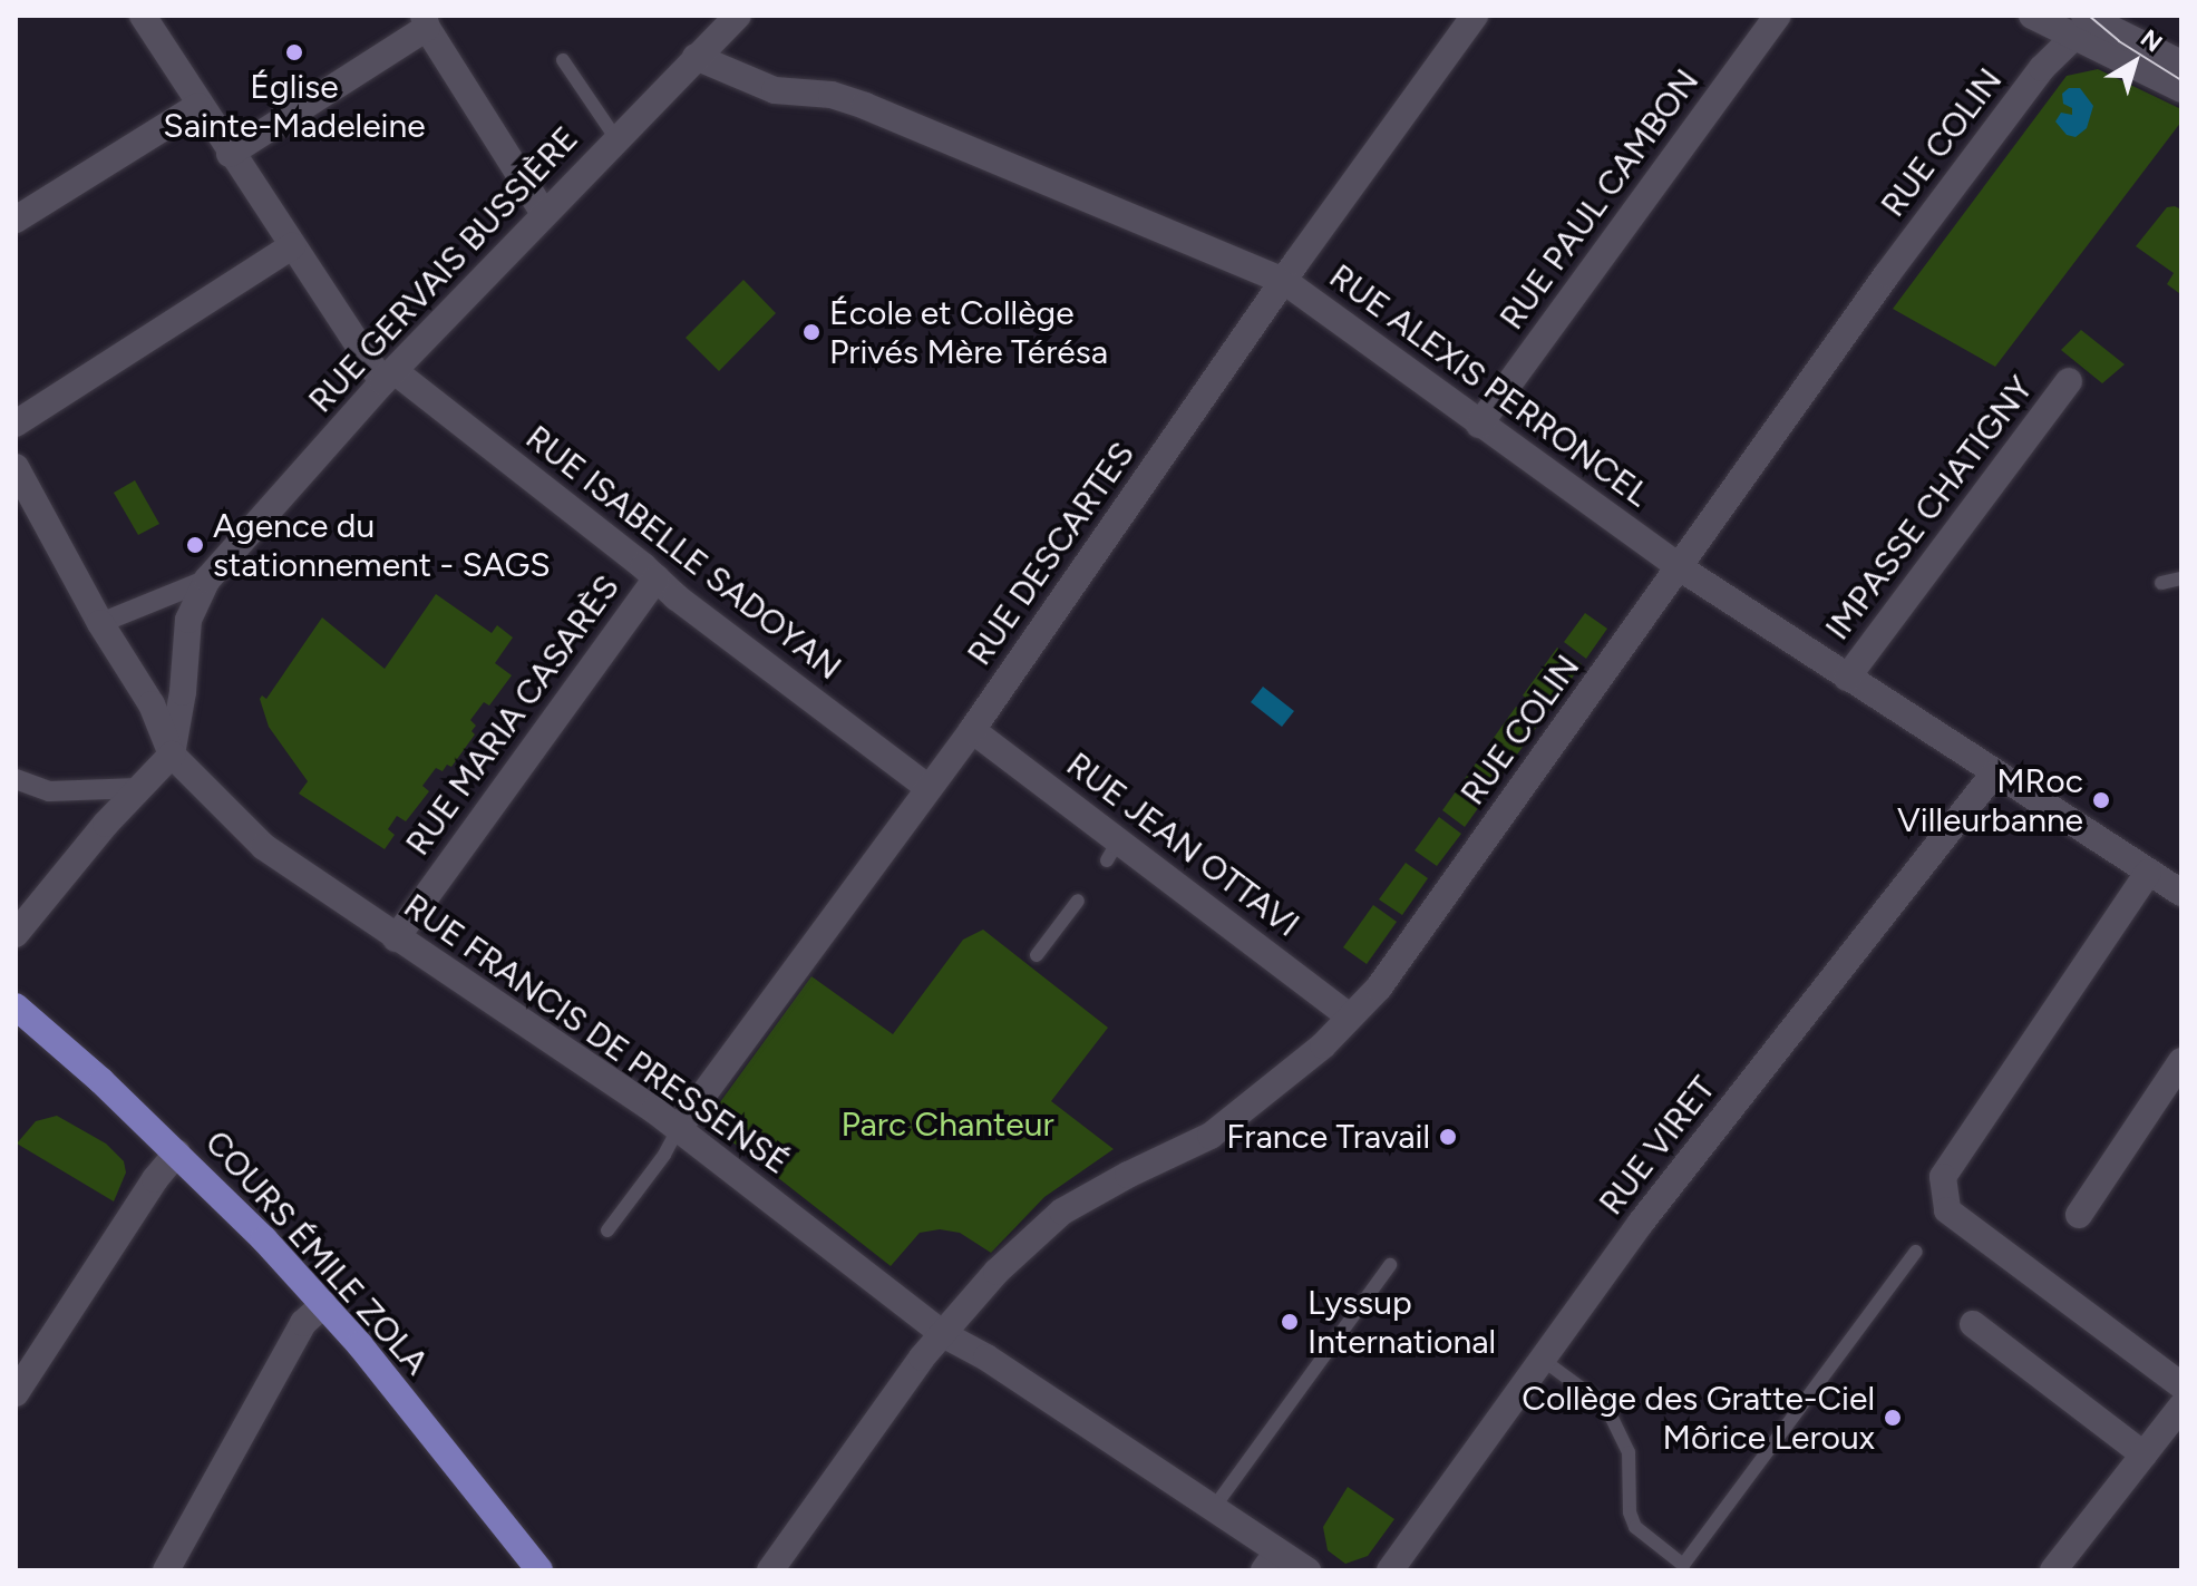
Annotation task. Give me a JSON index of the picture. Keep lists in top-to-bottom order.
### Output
{
  "streets": {
    "main road": ["COURS ÉMILE ZOLA"],
    "street": [
      "RUE COLIN",
      "RUE PAUL CAMBON",
      "RUE GERVAIS BUSSIÈRE",
      "RUE ALEXIS PERRONCEL",
      "IMPASSE CHATIGNY",
      "RUE ISABELLE SADOYAN",
      "RUE DESCARTES",
      "RUE MARIA CASARÈS",
      "RUE JEAN OTTAVI",
      "RUE FRANCIS DE PRESSENSÉ",
      "RUE VIRET"
    ]
  },
  "crossings": [
    ["RUE COLIN", "RUE ALEXIS PERRONCEL"],
    ["RUE COLIN", "RUE JEAN OTTAVI"],
    ["RUE COLIN", "RUE FRANCIS DE PRESSENSÉ"],
    ["RUE PAUL CAMBON", "RUE ALEXIS PERRONCEL"],
    ["RUE GERVAIS BUSSIÈRE", "RUE ALEXIS PERRONCEL"],
    ["RUE GERVAIS BUSSIÈRE", "RUE ISABELLE SADOYAN"],
    ["RUE GERVAIS BUSSIÈRE", "RUE FRANCIS DE PRESSENSÉ"],
    ["RUE ALEXIS PERRONCEL", "IMPASSE CHATIGNY"],
    ["RUE ALEXIS PERRONCEL", "RUE DESCARTES"],
    ["RUE ALEXIS PERRONCEL", "RUE VIRET"],
    ["RUE ISABELLE SADOYAN", "RUE DESCARTES"],
    ["RUE ISABELLE SADOYAN", "RUE MARIA CASARÈS"],
    ["RUE DESCARTES", "RUE JEAN OTTAVI"],
    ["RUE DESCARTES", "RUE FRANCIS DE PRESSENSÉ"],
    ["RUE MARIA CASARÈS", "RUE FRANCIS DE PRESSENSÉ"]
  ],
  "parks": ["Parc Chanteur"],
  "places": [
    "Église Sainte-Madeleine",
    "École et Collège Privés Mère Térésa",
    "Agence du stationnement - SAGS",
    "MRoc Villeurbanne",
    "France Travail",
    "Lyssup International",
    "Collège des Gratte-Ciel Môrice Leroux"
  ],
  "north": "top right"
}
